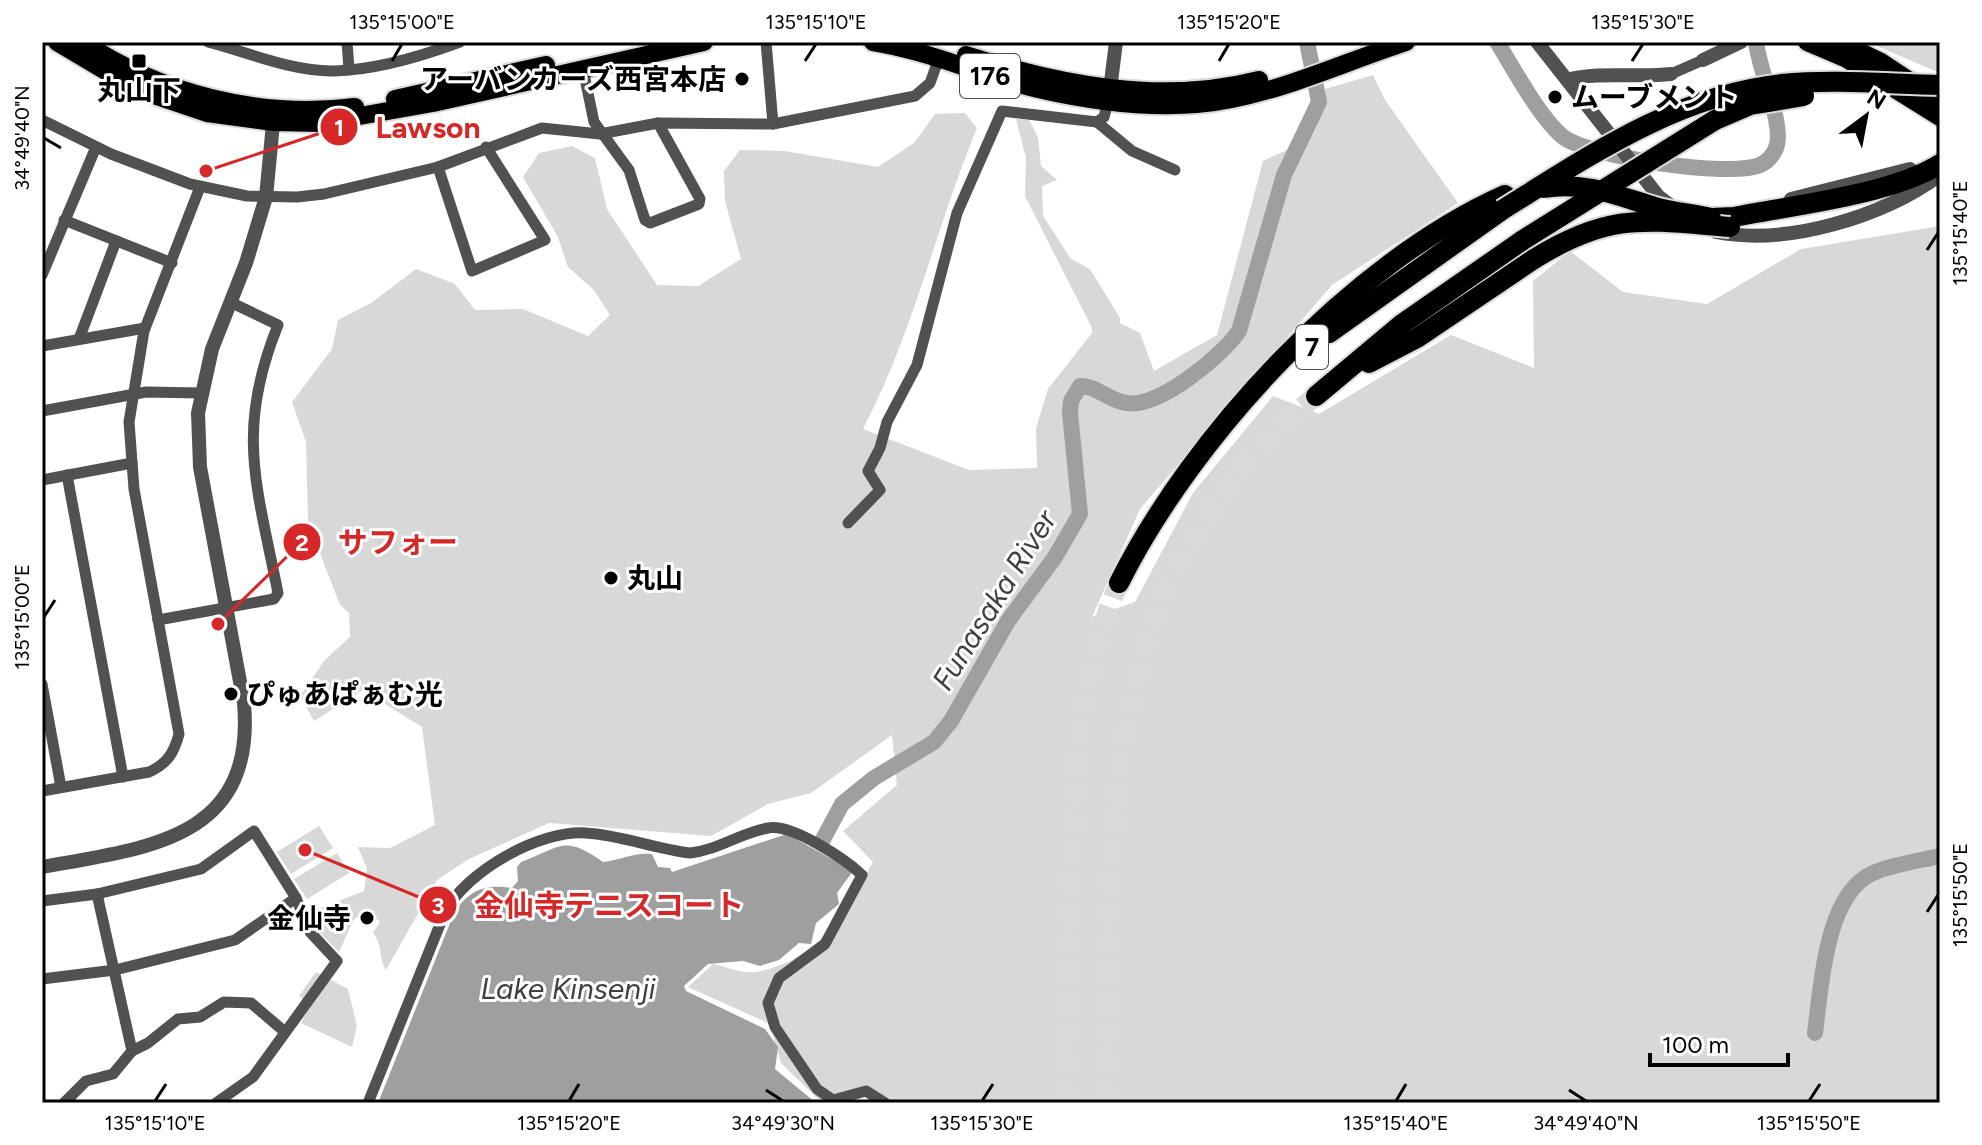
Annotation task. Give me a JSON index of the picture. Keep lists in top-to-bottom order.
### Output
{
  "streets": {
    "highway": ["176", "7"]
  },
  "water": ["Funasaka River", "Lake Kinsenji"],
  "places": {
    "transit": ["丸山下"],
    "other": [
      "アーバンカーズ西宮本店",
      "ムーブメント",
      "Lawson",
      "丸山",
      "サフォー",
      "ぴゅあぱぁむ光",
      "金仙寺テニスコート",
      "金仙寺"
    ]
  },
  "scale_bar": "100 m",
  "north": "top right",
  "coordinates": [
    "135°15'00\"E",
    "135°15'10\"E",
    "135°15'20\"E",
    "135°15'30\"E",
    "34°49'40\"N",
    "135°15'40\"E",
    "135°15'50\"E",
    "34°49'30\"N"
  ]
}
